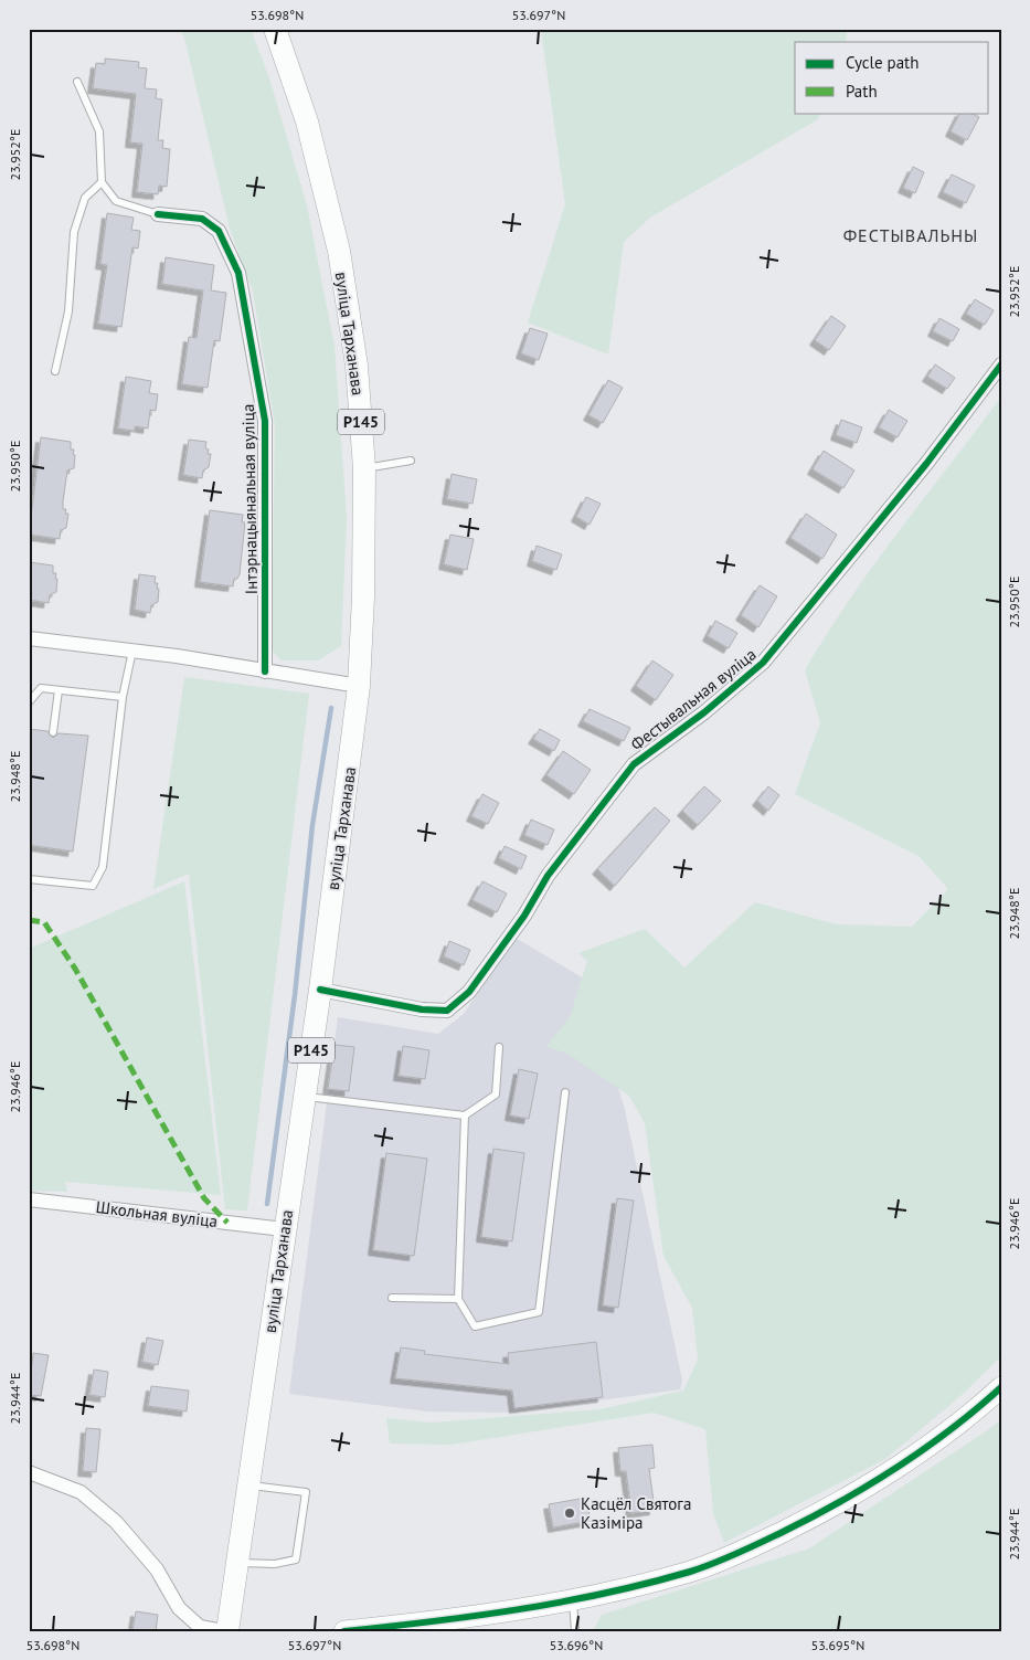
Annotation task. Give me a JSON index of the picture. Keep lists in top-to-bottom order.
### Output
{
  "streets": {
    "main road": ["вуліца Тарханава", "Р145"],
    "street": ["Інтэрнацыянальная вуліца", "Фестывальная вуліца", "Школьная вуліца"]
  },
  "crossings": [
    ["вуліца Тарханава", "Фестывальная вуліца"],
    ["вуліца Тарханава", "Школьная вуліца"]
  ],
  "districts": ["ФЕСТЫВАЛЬНЫ"],
  "places": ["Касцёл Святога Казіміра"],
  "legend": ["Cycle path", "Path"],
  "coordinates": [
    "53.698°N",
    "53.697°N",
    "23.952°E",
    "23.950°E",
    "23.948°E",
    "23.946°E",
    "23.944°E",
    "53.696°N",
    "53.695°N"
  ]
}
